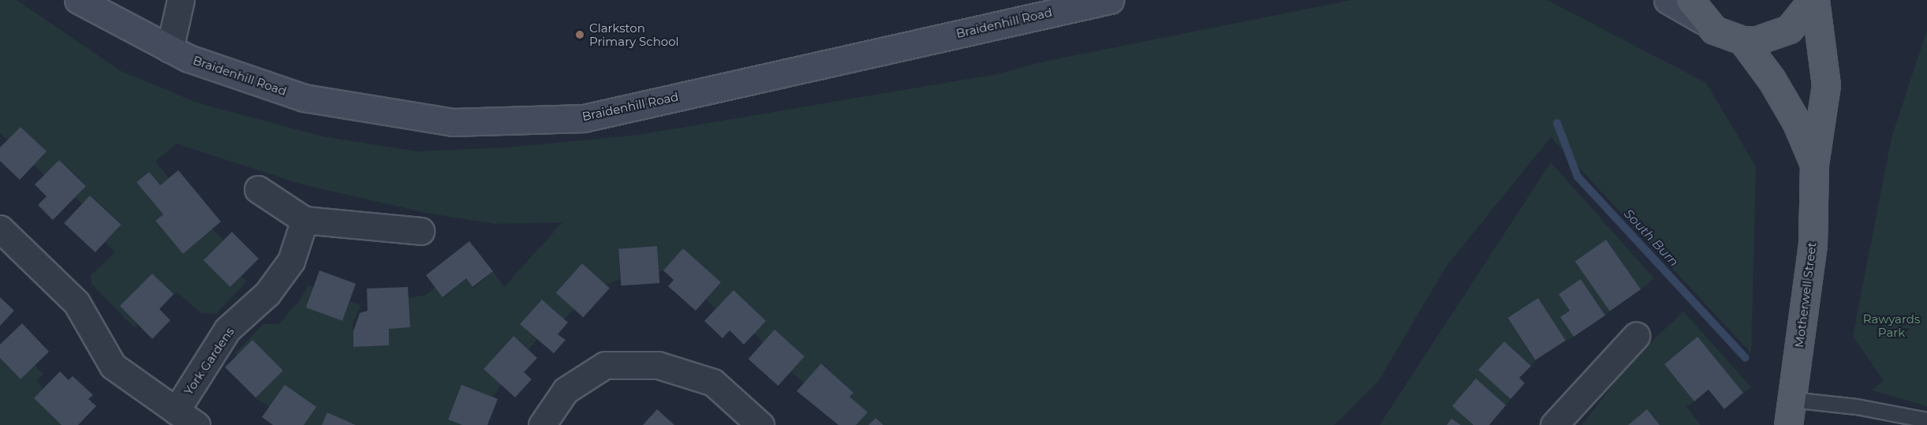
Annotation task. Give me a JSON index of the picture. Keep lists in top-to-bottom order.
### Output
{
  "streets": {
    "main road": ["Motherwell Street"],
    "street": ["Braidenhill Road", "York Gardens"]
  },
  "water": ["South Burn"],
  "parks": ["Rawyards Park"],
  "places": ["Clarkston Primary School"]
}
